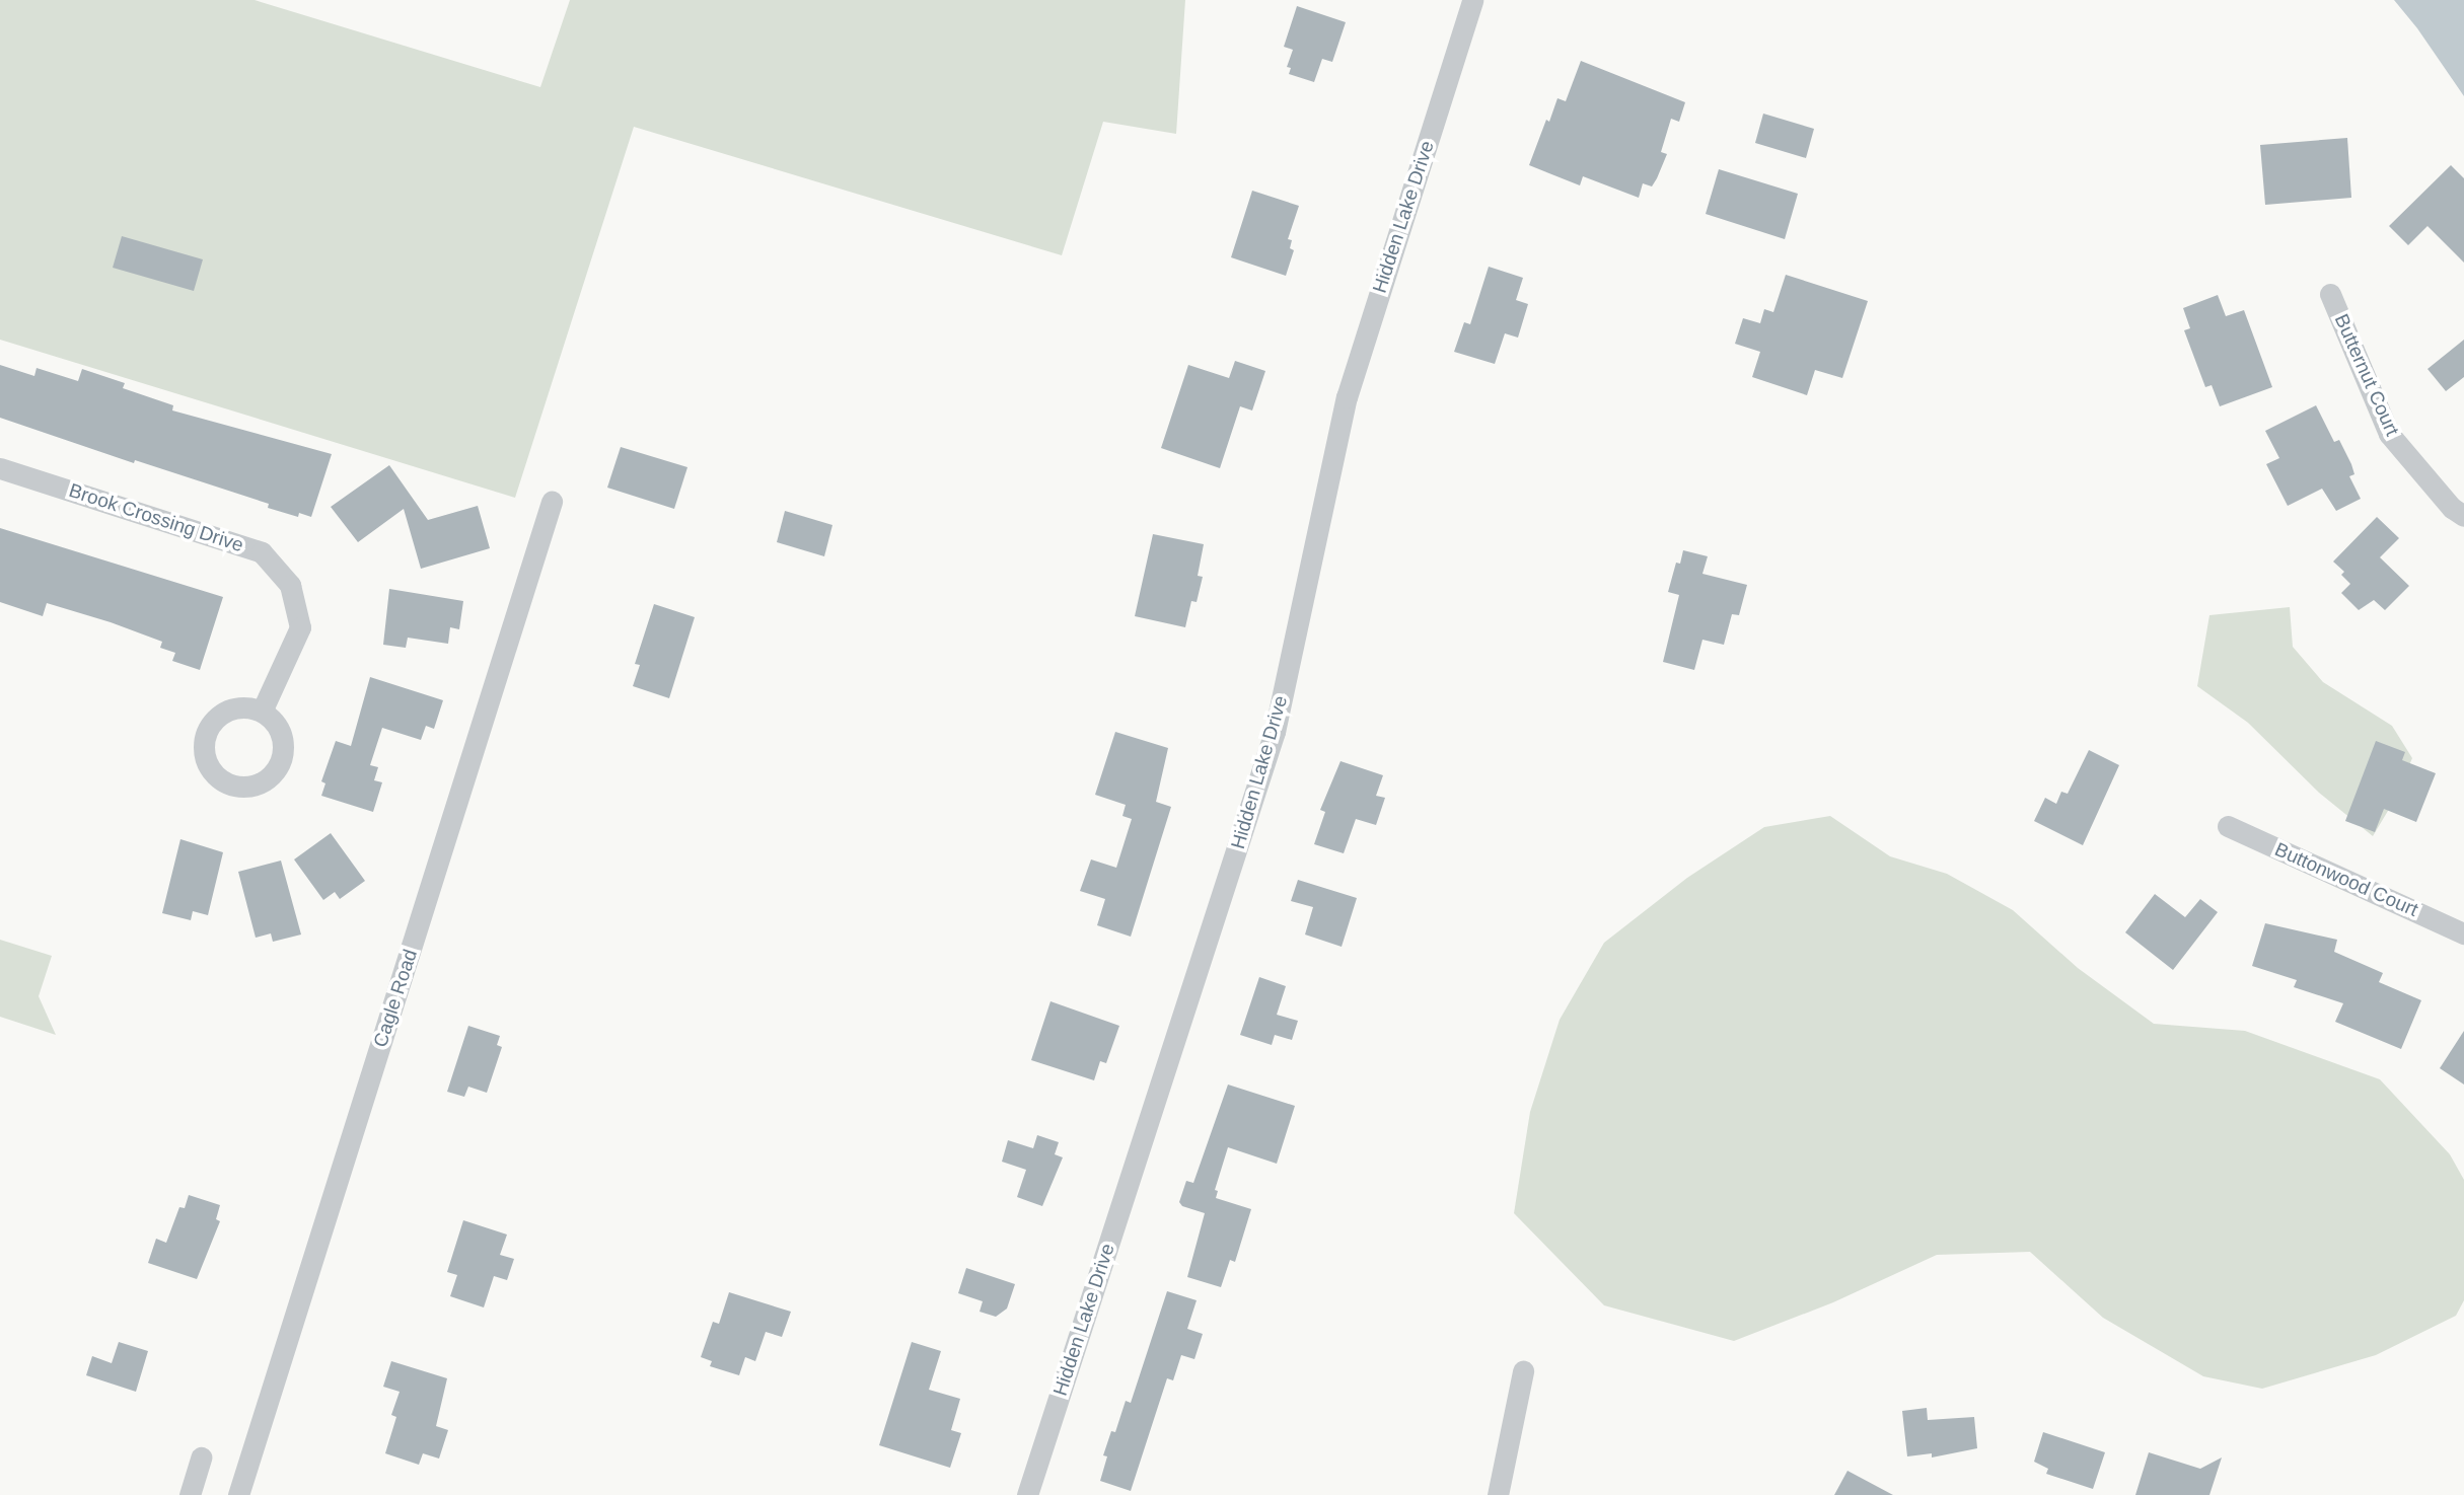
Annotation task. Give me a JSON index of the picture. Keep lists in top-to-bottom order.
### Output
{
  "streets": {
    "street": [
      "Hidden Lake Drive",
      "Butternut Court",
      "Brook Crossing Drive",
      "Buttonwood Court",
      "Cagle Road"
    ]
  }
}
